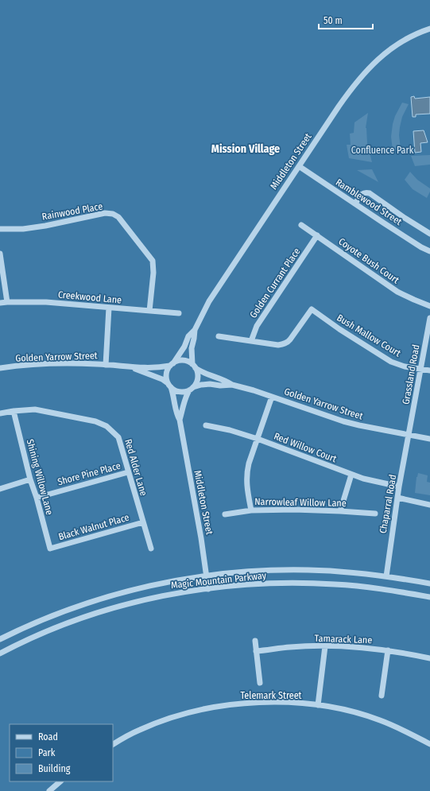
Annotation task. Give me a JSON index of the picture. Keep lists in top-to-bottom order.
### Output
{
  "streets": {
    "street": [
      "Middleton Street",
      "Ramblewood Street",
      "Rainwood Place",
      "Coyote Bush Court",
      "Golden Currant Place",
      "Creekwood Lane",
      "Bush Mallow Court",
      "Golden Yarrow Street",
      "Grassland Road",
      "Red Willow Court",
      "Red Alder Lane",
      "Shore Pine Place",
      "Shining Willow Lane",
      "Narrowleaf Willow Lane",
      "Chaparral Road",
      "Black Walnut Place",
      "Magic Mountain Parkway",
      "Tamarack Lane",
      "Telemark Street"
    ]
  },
  "crossings": [
    ["Middleton Street", "Ramblewood Street"],
    ["Middleton Street", "Golden Yarrow Street"],
    ["Middleton Street", "Magic Mountain Parkway"],
    ["Rainwood Place", "Creekwood Lane"],
    ["Coyote Bush Court", "Golden Currant Place"],
    ["Golden Currant Place", "Bush Mallow Court"],
    ["Bush Mallow Court", "Grassland Road"],
    ["Golden Yarrow Street", "Grassland Road"],
    ["Golden Yarrow Street", "Chaparral Road"],
    ["Grassland Road", "Chaparral Road"],
    ["Red Willow Court", "Chaparral Road"],
    ["Red Alder Lane", "Shore Pine Place"],
    ["Red Alder Lane", "Shining Willow Lane"],
    ["Red Alder Lane", "Black Walnut Place"],
    ["Shore Pine Place", "Shining Willow Lane"],
    ["Shining Willow Lane", "Black Walnut Place"],
    ["Chaparral Road", "Magic Mountain Parkway"]
  ],
  "districts": ["Mission Village"],
  "parks": ["Confluence Park"],
  "legend": ["Road", "Park", "Building"],
  "scale_bar": "50 m"
}
